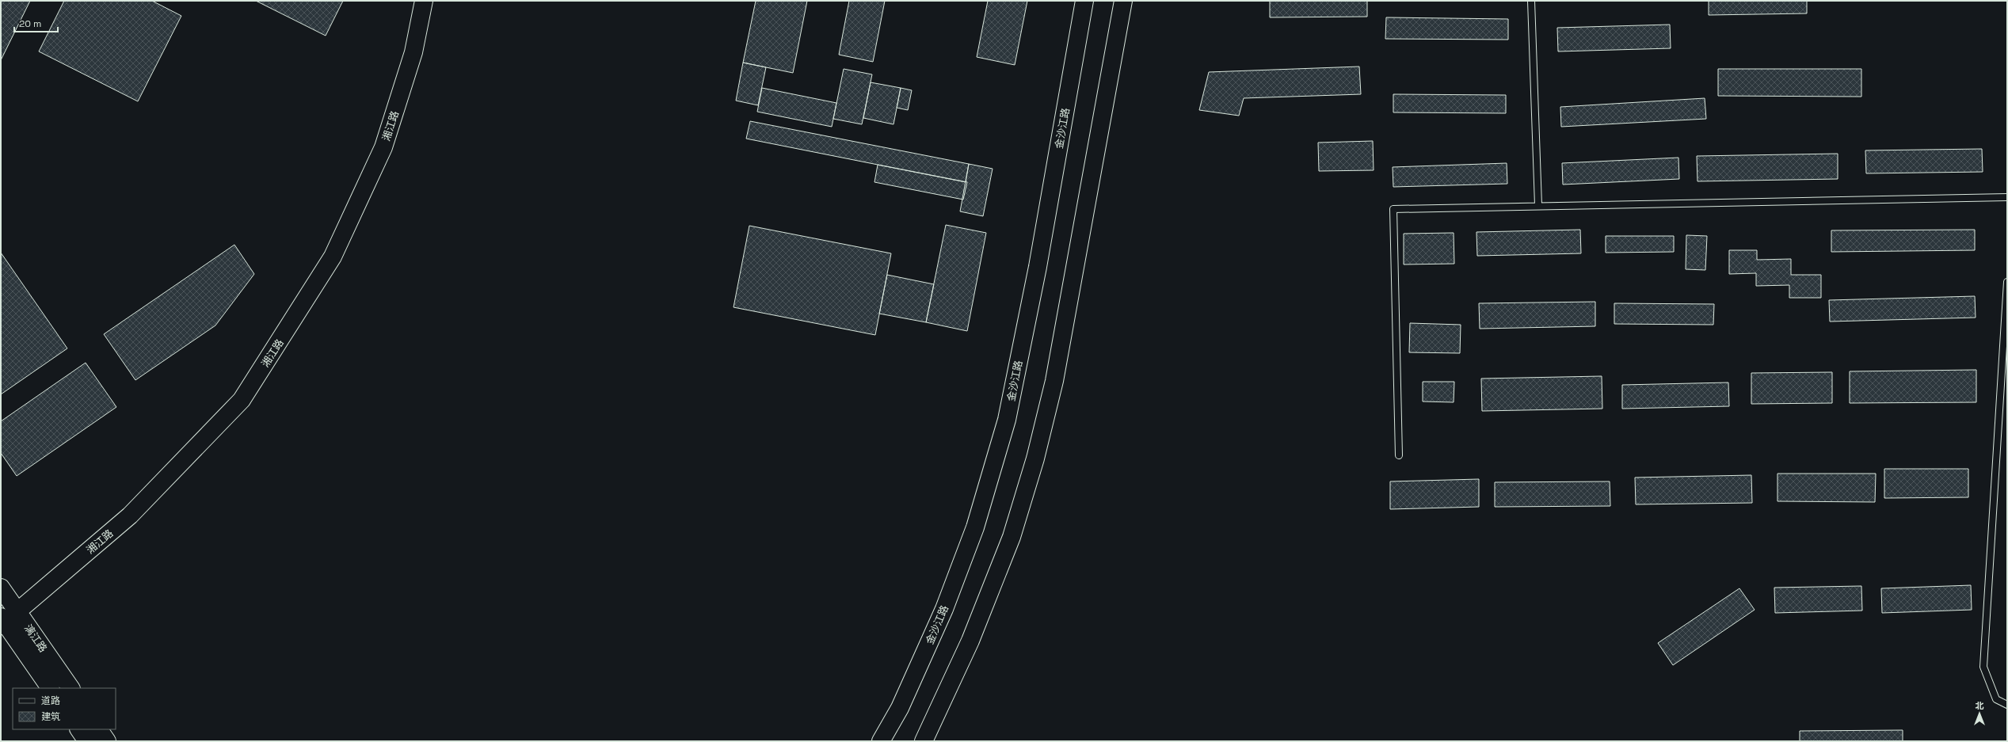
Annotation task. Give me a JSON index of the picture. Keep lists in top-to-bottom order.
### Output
{
  "streets": {
    "main road": ["湘江路", "金沙江路", "漓江路"]
  },
  "crossings": [
    ["湘江路", "漓江路"]
  ],
  "legend": ["道路", "建筑"],
  "scale_bar": "20 m",
  "north": "top"
}
